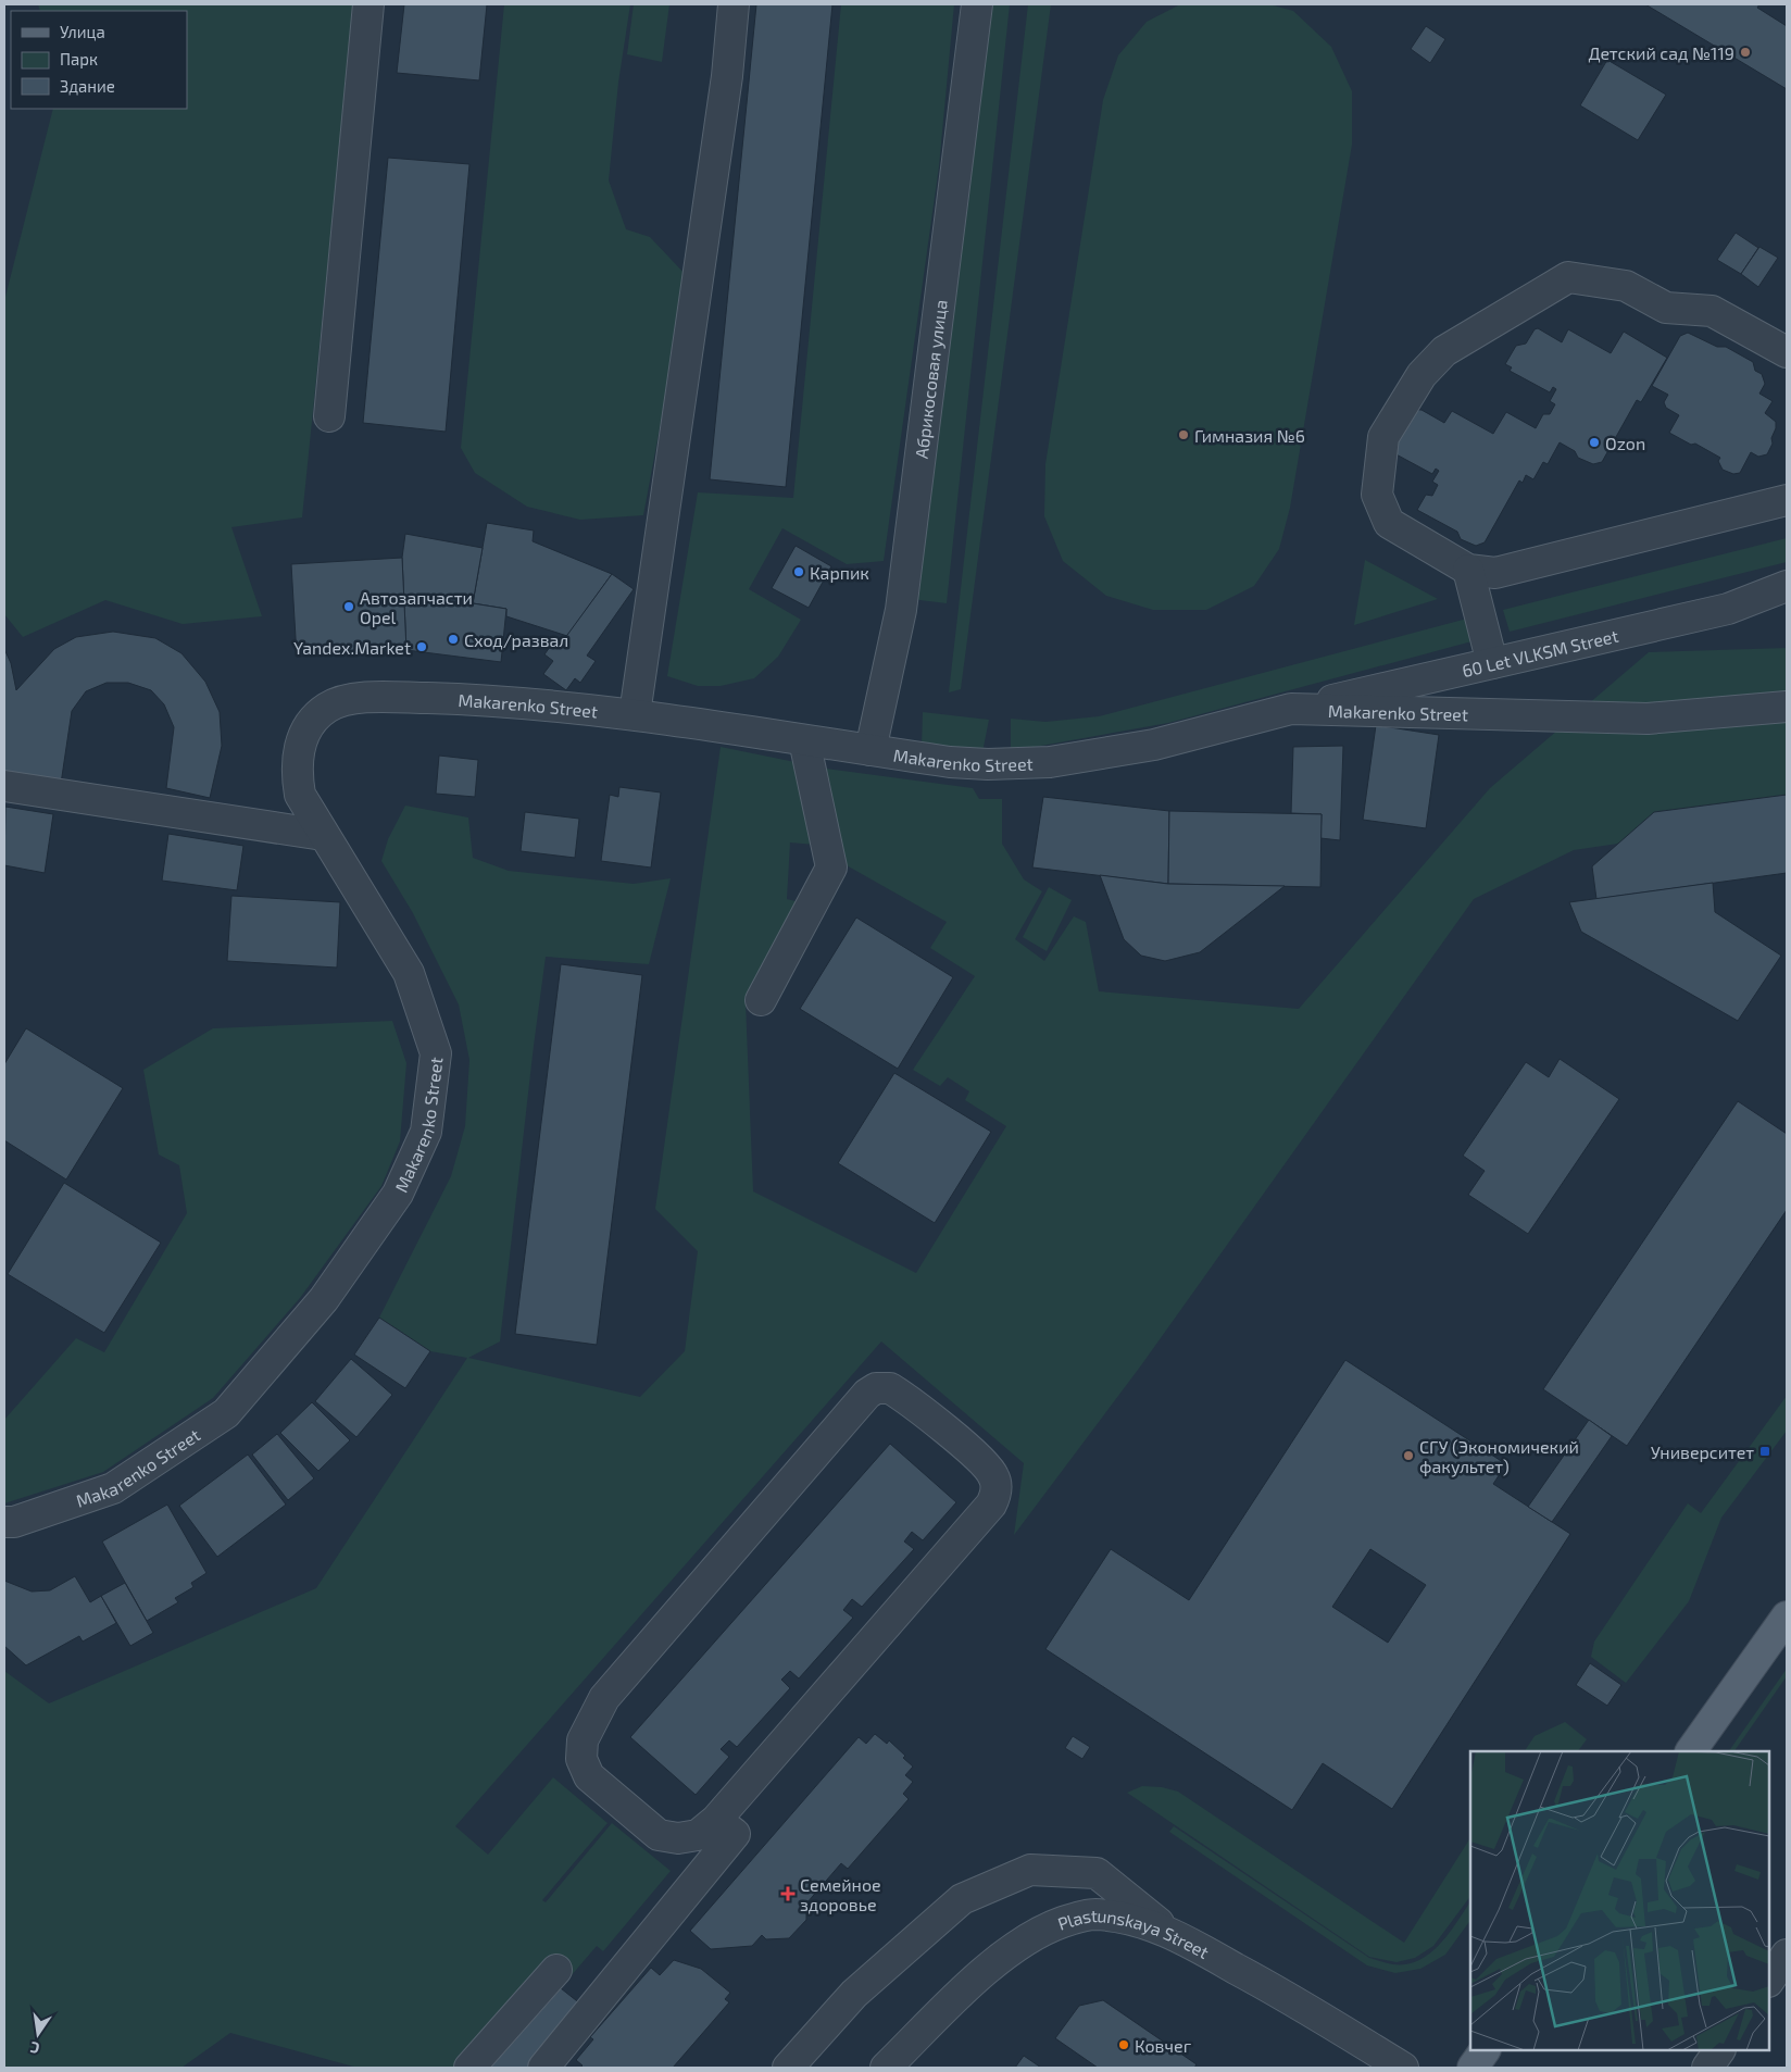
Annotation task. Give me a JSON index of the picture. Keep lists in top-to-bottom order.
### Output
{
  "streets": {
    "street": [
      "Абрикосовая улица",
      "60 Let VLKSM Street",
      "Makarenko Street",
      "Plastunskaya Street"
    ]
  },
  "crossings": [
    ["Абрикосовая улица", "Makarenko Street"],
    ["60 Let VLKSM Street", "Makarenko Street"]
  ],
  "places": {
    "other": [
      "Детский сад №119",
      "Гимназия №6",
      "Ozon",
      "Карпик",
      "Автозапчасти Opel",
      "Сход/развал",
      "Yandex.Market",
      "СГУ (Экономичекий факультет)",
      "Ковчег"
    ],
    "transit": ["Университет"],
    "health": ["Семейное здоровье"]
  },
  "legend": ["Улица", "Парк", "Здание"],
  "north": "bottom"
}
